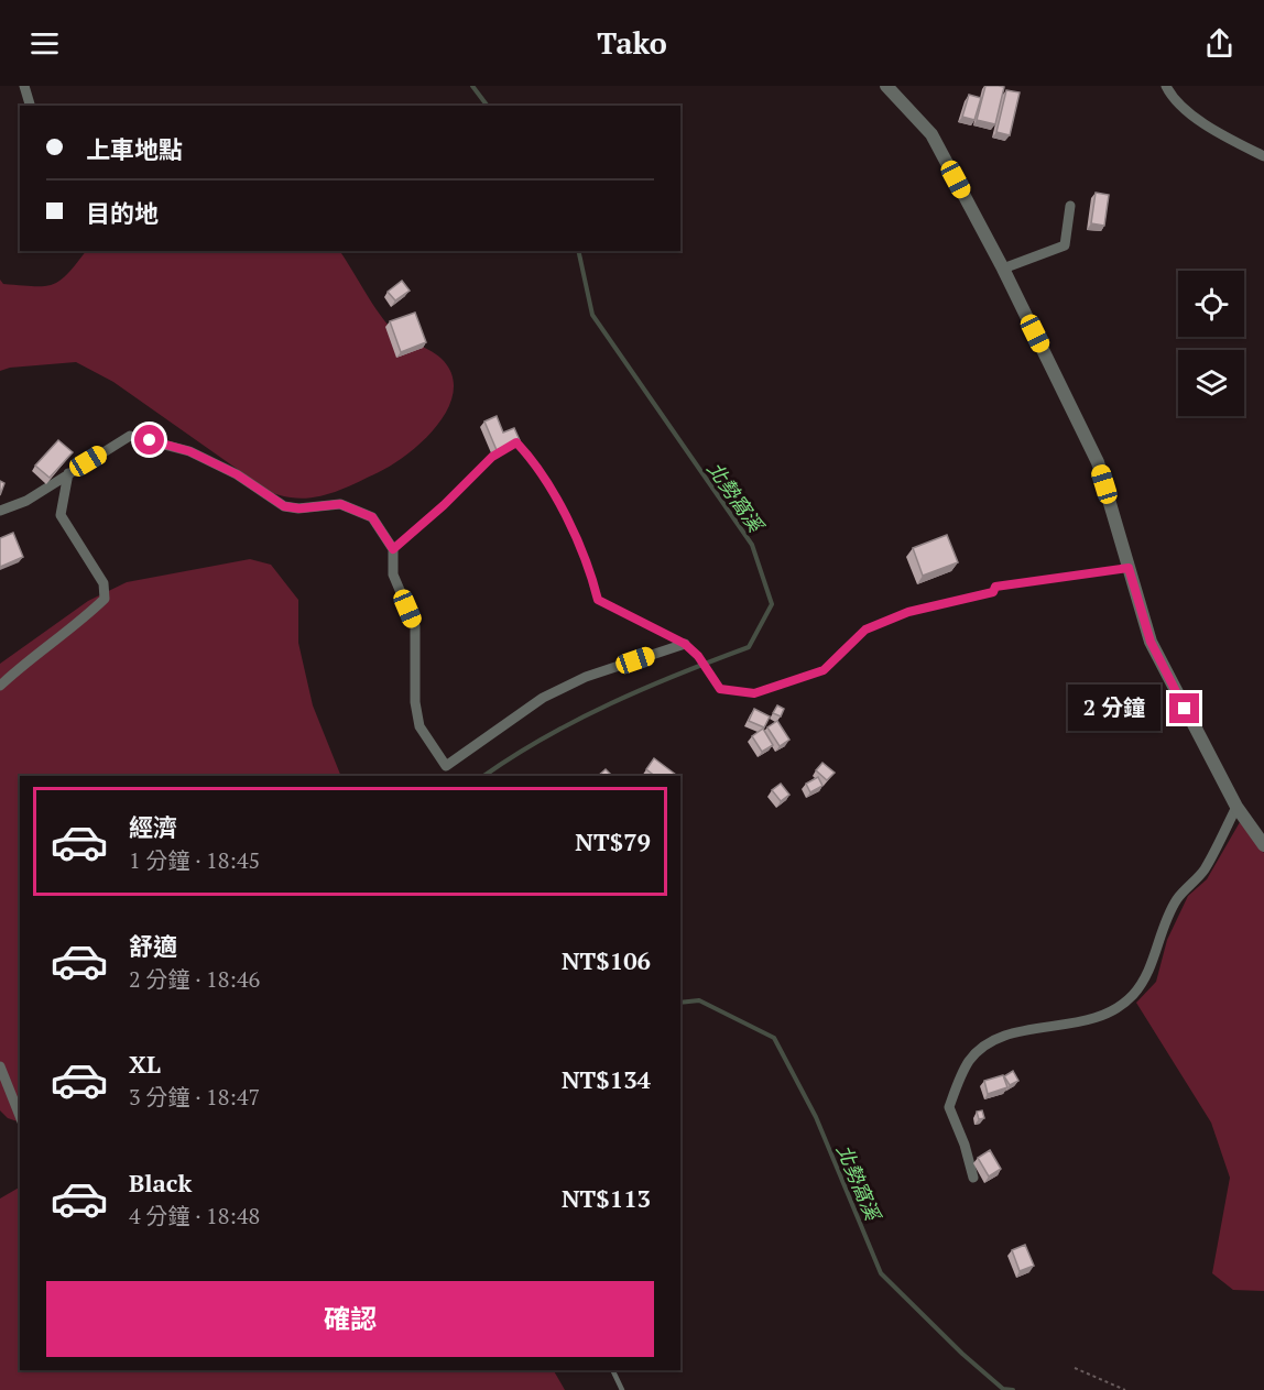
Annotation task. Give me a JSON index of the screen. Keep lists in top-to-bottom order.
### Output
{
  "water": ["北勢窩溪"],
  "page": {
    "header": "Tako",
    "banner": ["上車地點", "目的地"],
    "bubble": "2 分鐘",
    "list": [
      {
        "name": "經濟",
        "note": "1 分鐘 · 18:45",
        "value": "NT$79"
      },
      {
        "name": "舒適",
        "note": "2 分鐘 · 18:46",
        "value": "NT$106"
      },
      {
        "name": "XL",
        "note": "3 分鐘 · 18:47",
        "value": "NT$134"
      },
      {
        "name": "Black",
        "note": "4 分鐘 · 18:48",
        "value": "NT$113"
      }
    ],
    "buttons": "確認"
  }
}
